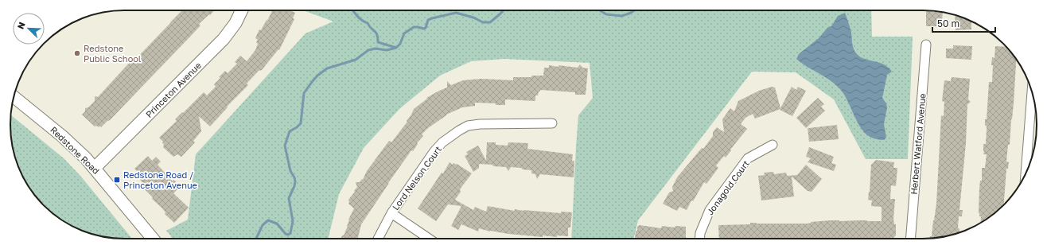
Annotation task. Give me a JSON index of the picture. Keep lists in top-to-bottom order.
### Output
{
  "streets": {
    "street": [
      "Princeton Avenue",
      "Herbert Watford Avenue",
      "Redstone Road",
      "Lord Nelson Court",
      "Jonagold Court"
    ]
  },
  "crossings": [
    ["Princeton Avenue", "Redstone Road"]
  ],
  "places": {
    "other": ["Redstone Public School"],
    "transit": ["Redstone Road / Princeton Avenue"]
  },
  "scale_bar": "50 m",
  "north": "top left"
}
